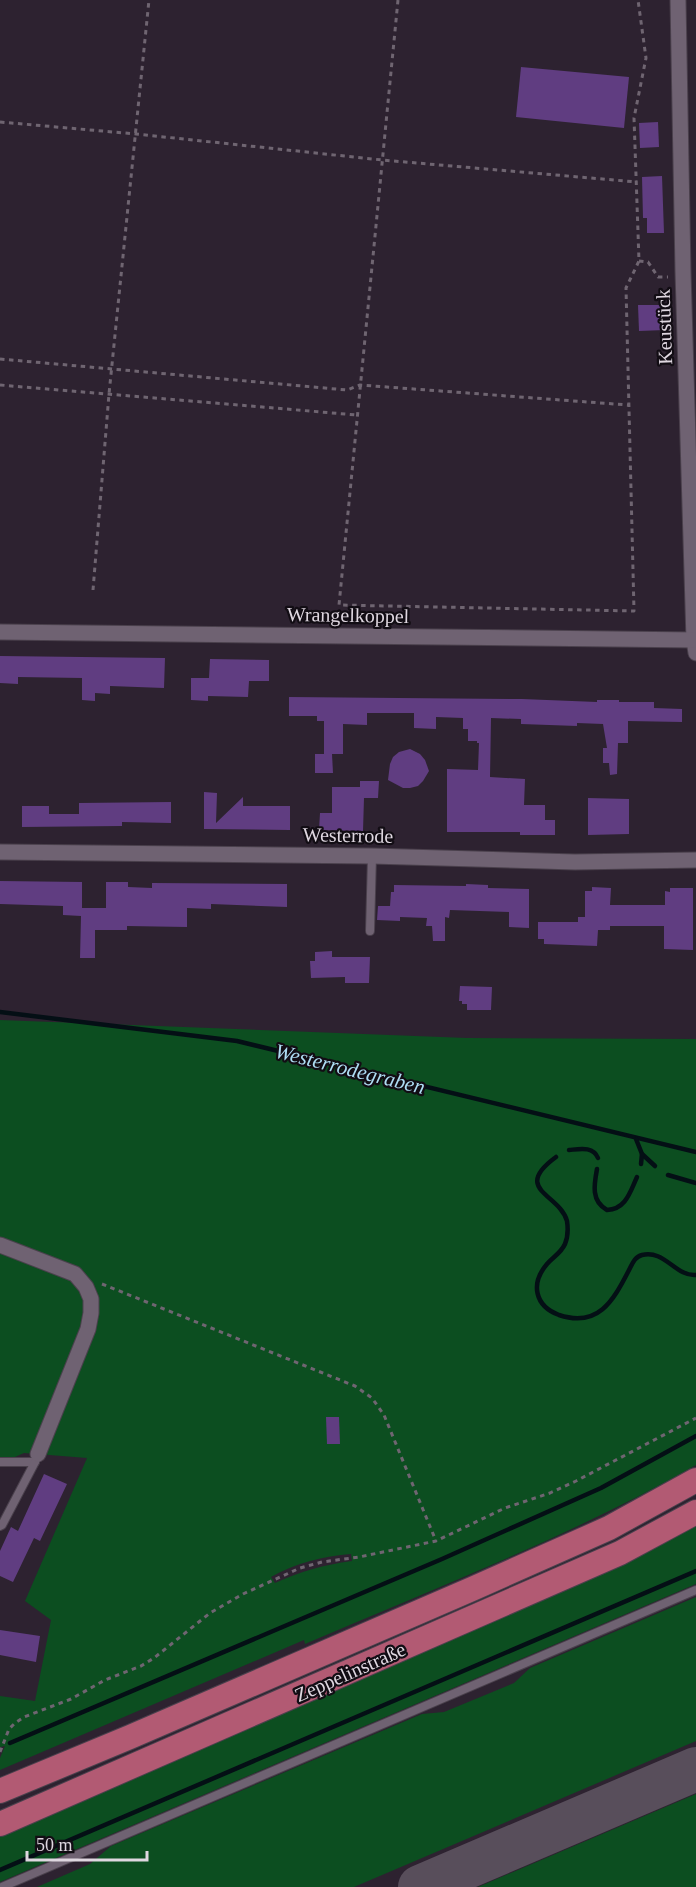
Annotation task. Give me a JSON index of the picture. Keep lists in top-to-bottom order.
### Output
{
  "streets": {
    "highway": ["Zeppelinstraße"],
    "street": ["Keustück", "Wrangelkoppel", "Westerrode"]
  },
  "crossings": [
    ["Keustück", "Wrangelkoppel"]
  ],
  "water": ["Westerrodegraben"],
  "scale_bar": "50 m"
}
